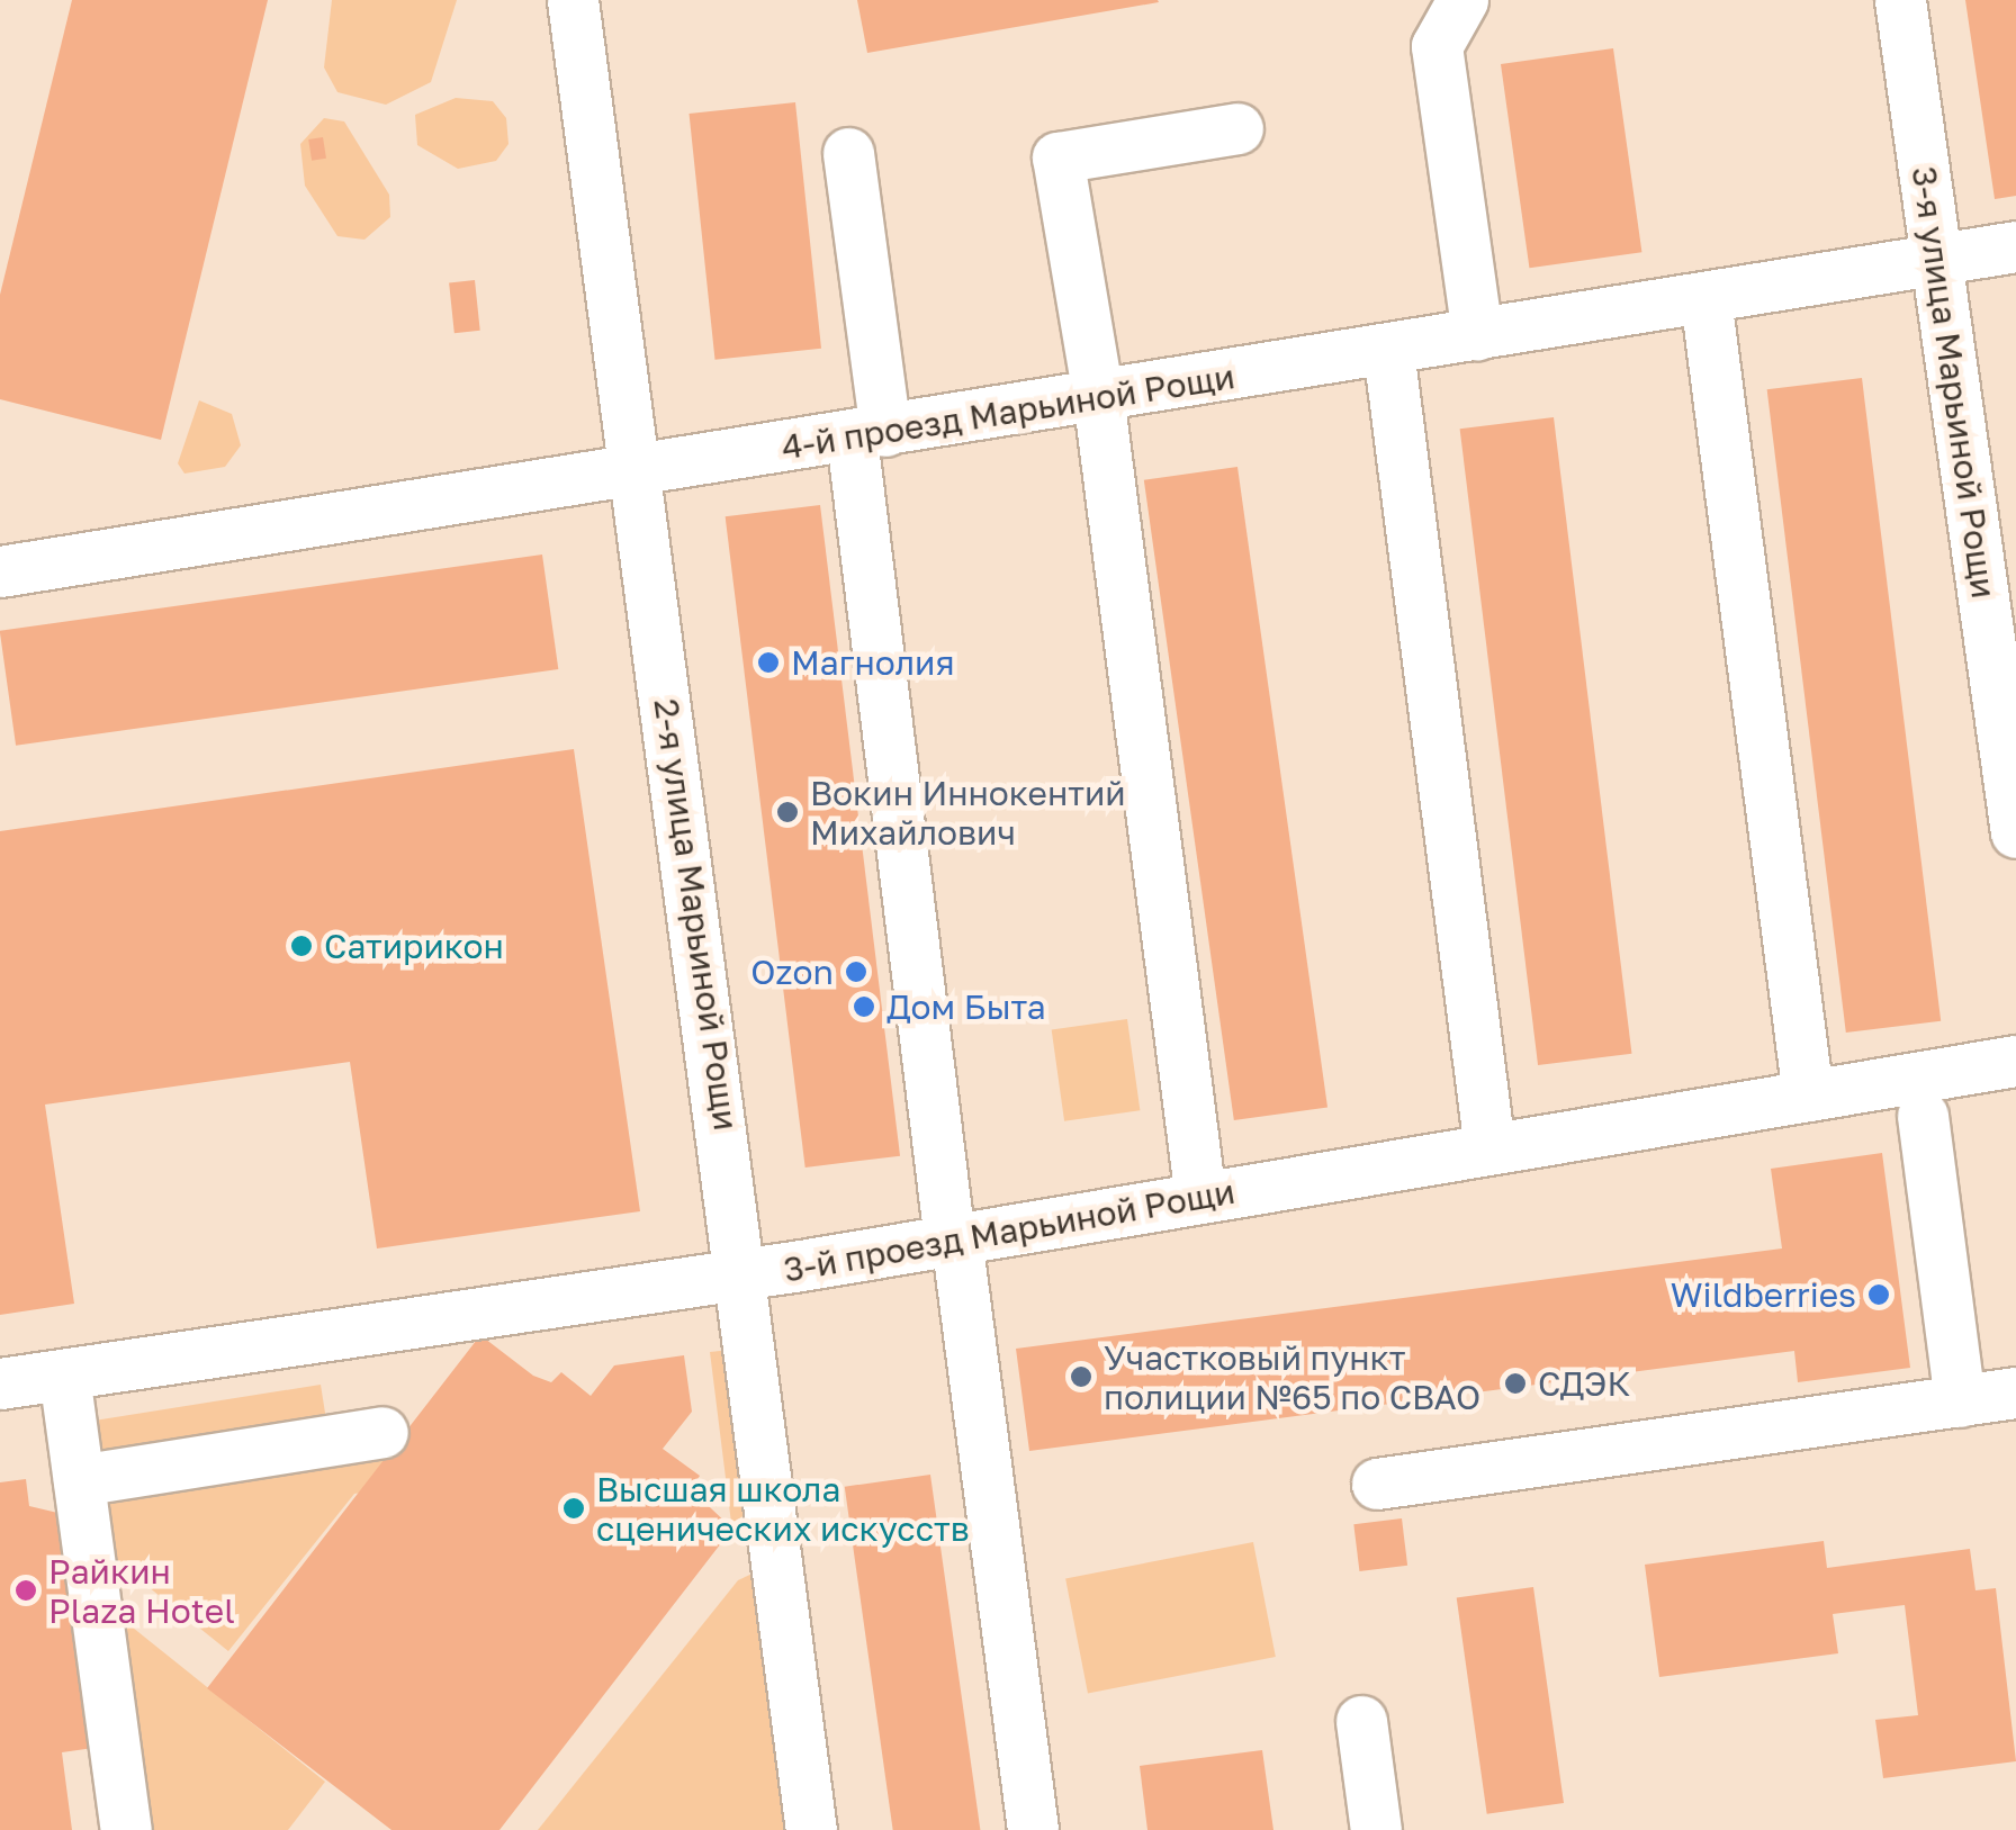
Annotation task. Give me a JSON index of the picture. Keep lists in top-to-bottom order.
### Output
{
  "streets": {
    "street": [
      "3-я улица Марьиной Рощи",
      "4-й проезд Марьиной Рощи",
      "2-я улица Марьиной Рощи",
      "3-й проезд Марьиной Рощи"
    ]
  },
  "crossings": [
    ["3-я улица Марьиной Рощи", "4-й проезд Марьиной Рощи"],
    ["4-й проезд Марьиной Рощи", "2-я улица Марьиной Рощи"],
    ["2-я улица Марьиной Рощи", "3-й проезд Марьиной Рощи"]
  ],
  "places": [
    "Магнолия",
    "Вокин Иннокентий Михайлович",
    "Сатирикон",
    "Ozon",
    "Дом Быта",
    "Wildberries",
    "Участковый пункт полиции №65 по СВАО",
    "СДЭК",
    "Высшая школа сценических искусств",
    "Райкин Plaza Hotel"
  ]
}
